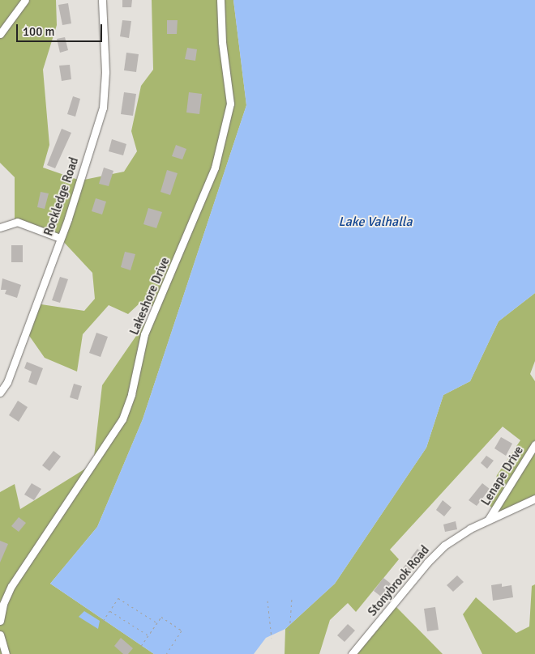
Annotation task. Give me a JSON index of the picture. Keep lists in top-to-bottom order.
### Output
{
  "streets": {
    "street": [
      "Rockledge Road",
      "Lakeshore Drive",
      "Lenape Drive",
      "Stonybrook Road"
    ]
  },
  "crossings": [
    ["Lenape Drive", "Stonybrook Road"]
  ],
  "water": ["Lake Valhalla"],
  "scale_bar": "100 m"
}
